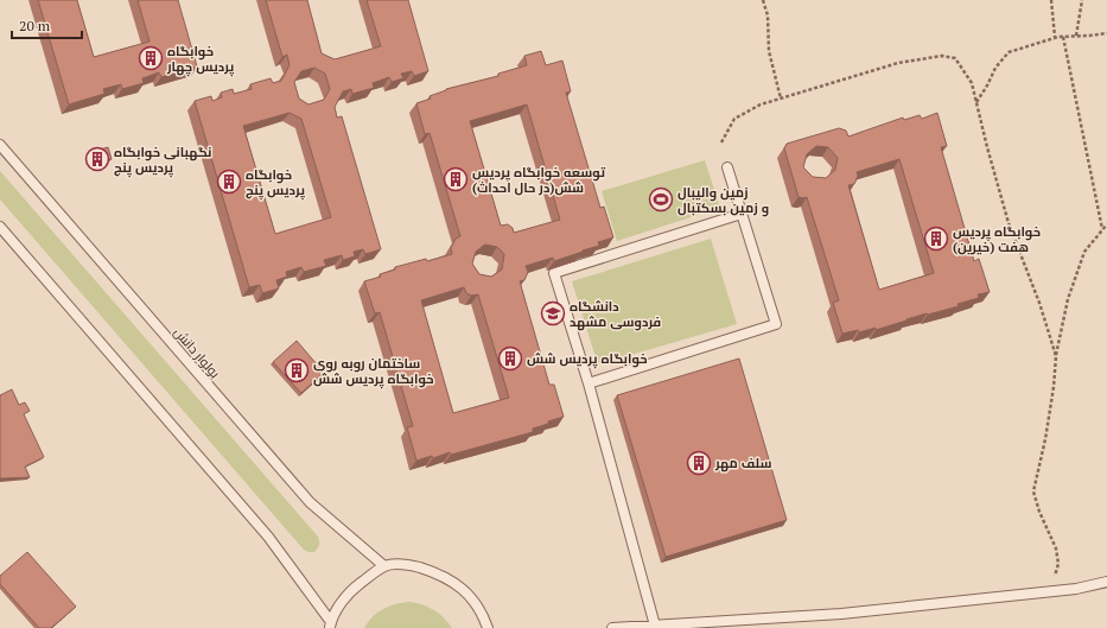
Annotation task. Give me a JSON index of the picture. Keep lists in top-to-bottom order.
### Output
{
  "streets": {
    "lane": ["بولوار دانش"]
  },
  "places": {
    "building": [
      "خوابگاه پردیس چهار",
      "نگهبانی خوابگاه پردیس پنج",
      "توسعه خوابگاه پردیس شش(در حال احداث)",
      "خوابگاه پردیس پنج",
      "خوابگاه پردیس هفت (خیرین)",
      "خوابگاه پردیس شش",
      "ساختمان روبه روی خوابگاه پردیس شش",
      "سلف مهر"
    ],
    "sports": ["زمین والیبال و زمین بسکتبال"],
    "school or university": ["دانشگاه فردوسی مشهد"]
  },
  "scale_bar": "20 m"
}
